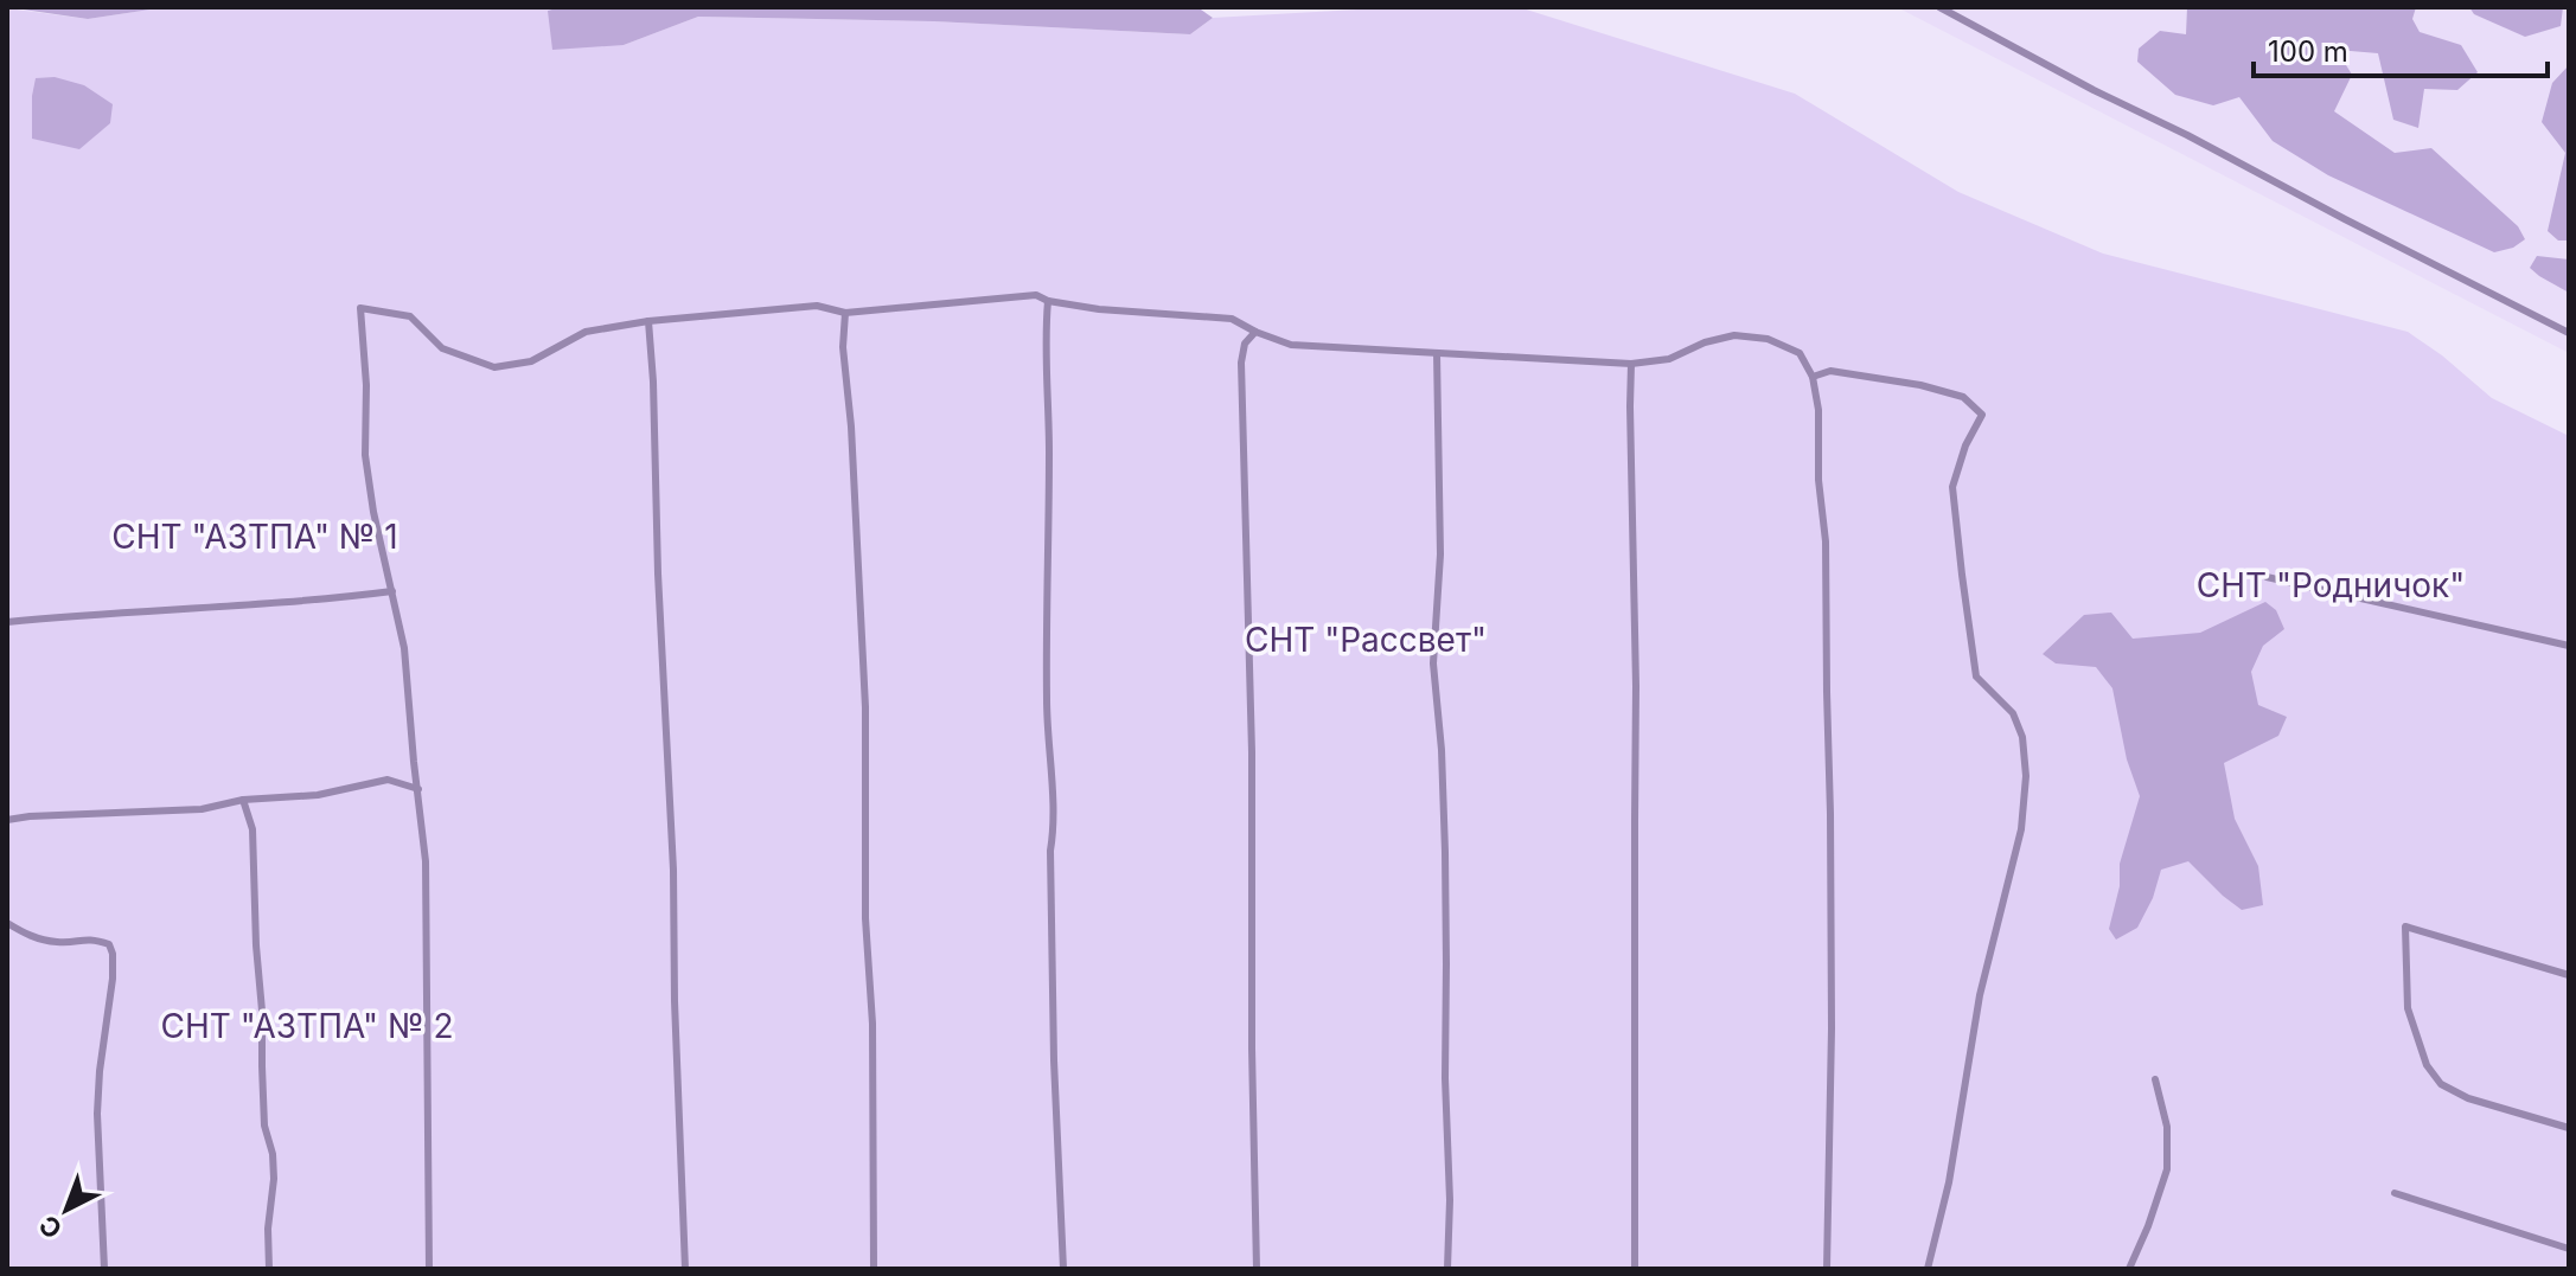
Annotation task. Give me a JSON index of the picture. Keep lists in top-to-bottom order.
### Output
{
  "parks": [
    "СНТ \"АЗТПА\" № 1",
    "СНТ \"Родничок\"",
    "СНТ \"Рассвет\"",
    "СНТ \"АЗТПА\" № 2"
  ],
  "scale_bar": "100 m",
  "north": "bottom left"
}
